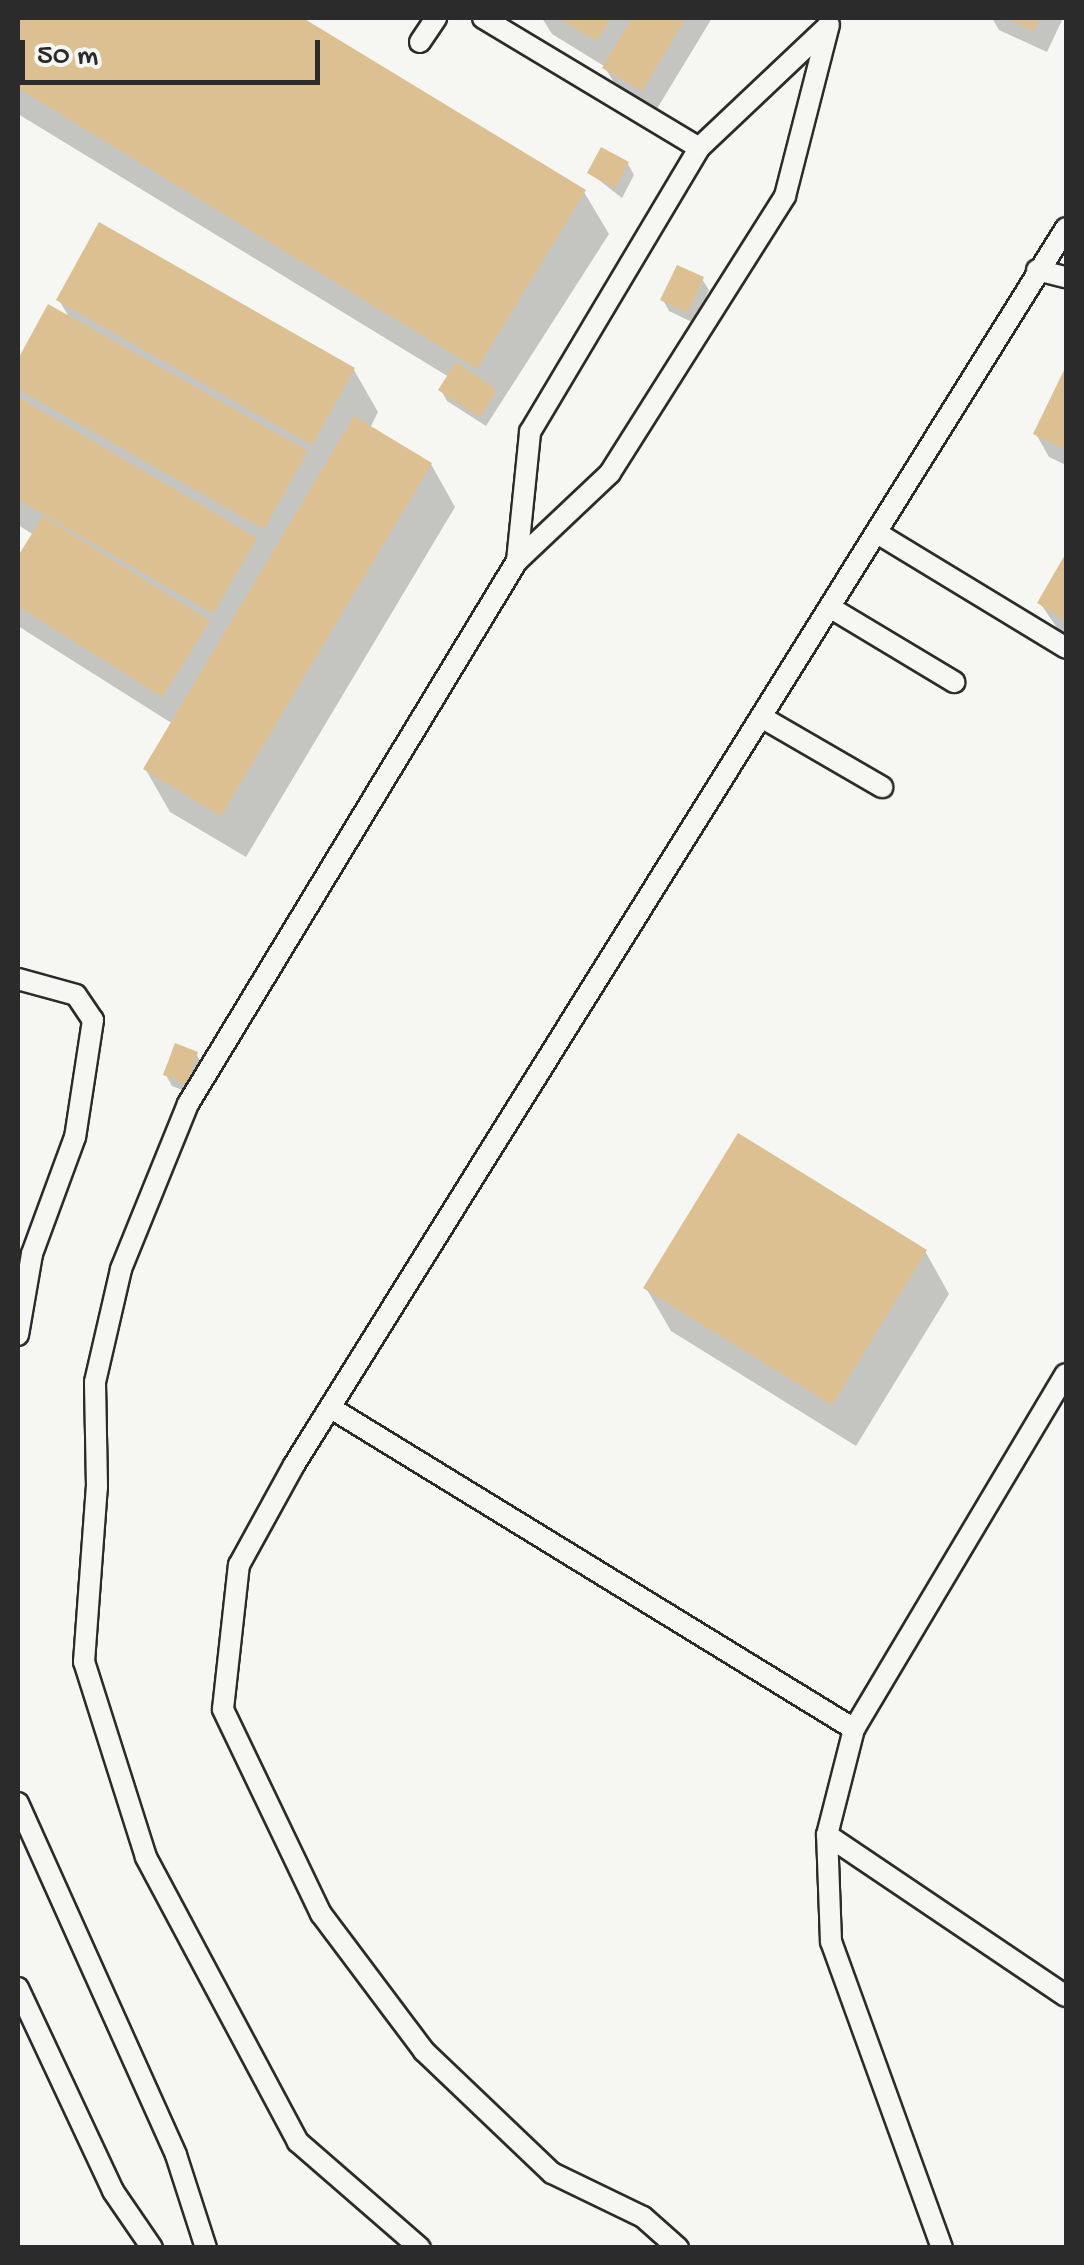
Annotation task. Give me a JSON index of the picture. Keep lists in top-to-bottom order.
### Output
{
  "scale_bar": "50 m"
}
